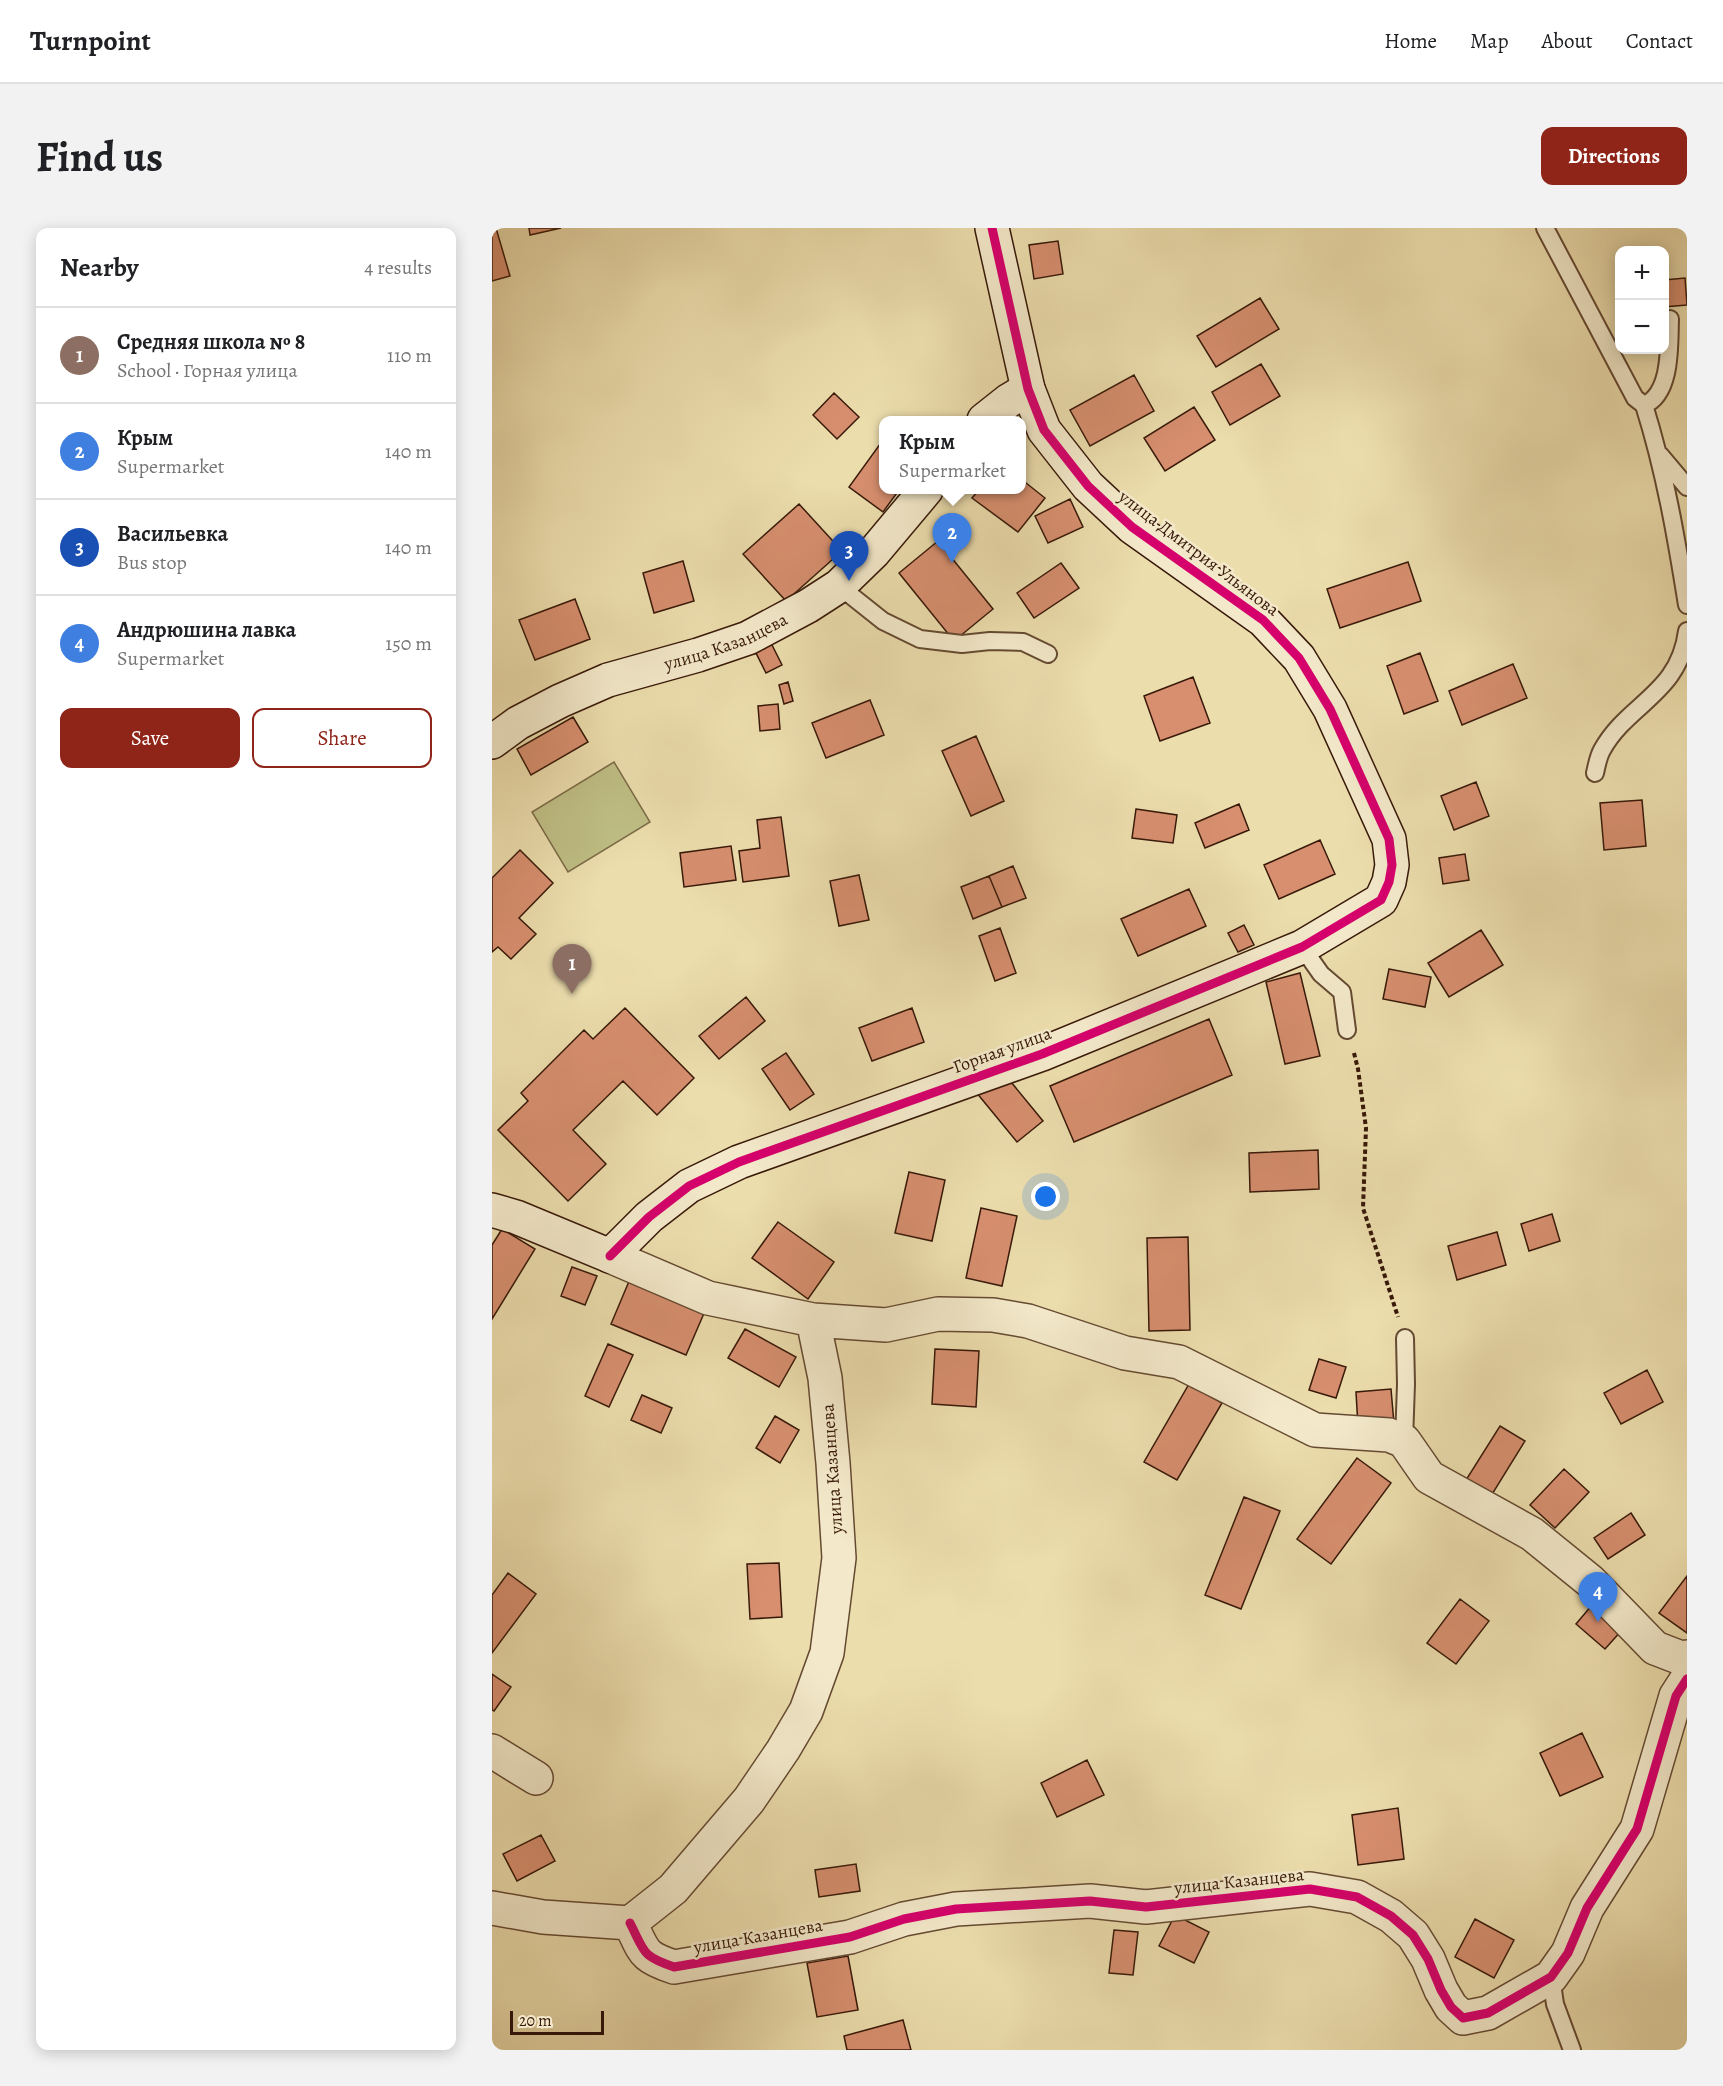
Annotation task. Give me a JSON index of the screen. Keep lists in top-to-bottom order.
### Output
{
  "streets": {
    "street": ["улица Дмитрия Ульянова", "улица Казанцева", "Горная улица"]
  },
  "crossings": [
    ["улица Дмитрия Ульянова", "Горная улица"]
  ],
  "scale_bar": "20 m",
  "page": {
    "header": "Turnpoint",
    "nav": [
      "Home",
      "Map",
      "About",
      "Contact"
    ],
    "buttons": [
      "Directions",
      ["Save", "Share"]
    ],
    "title": "Find us",
    "heading": ["Nearby", "4 results"],
    "map_buttons": ["+", "−"],
    "list": [
      {
        "mark": "1",
        "name": "Средняя школа № 8",
        "note": "School · Горная улица",
        "value": "110 m"
      },
      {
        "mark": "2",
        "name": "Крым",
        "note": "Supermarket",
        "value": "140 m"
      },
      {
        "mark": "3",
        "name": "Васильевка",
        "note": "Bus stop",
        "value": "140 m"
      },
      {
        "mark": "4",
        "name": "Андрюшина лавка",
        "note": "Supermarket",
        "value": "150 m"
      }
    ],
    "popup": ["Крым", "Supermarket"],
    "pins": [
      "2",
      "3",
      "1",
      "4"
    ],
    "scale": "20 m"
  }
}
